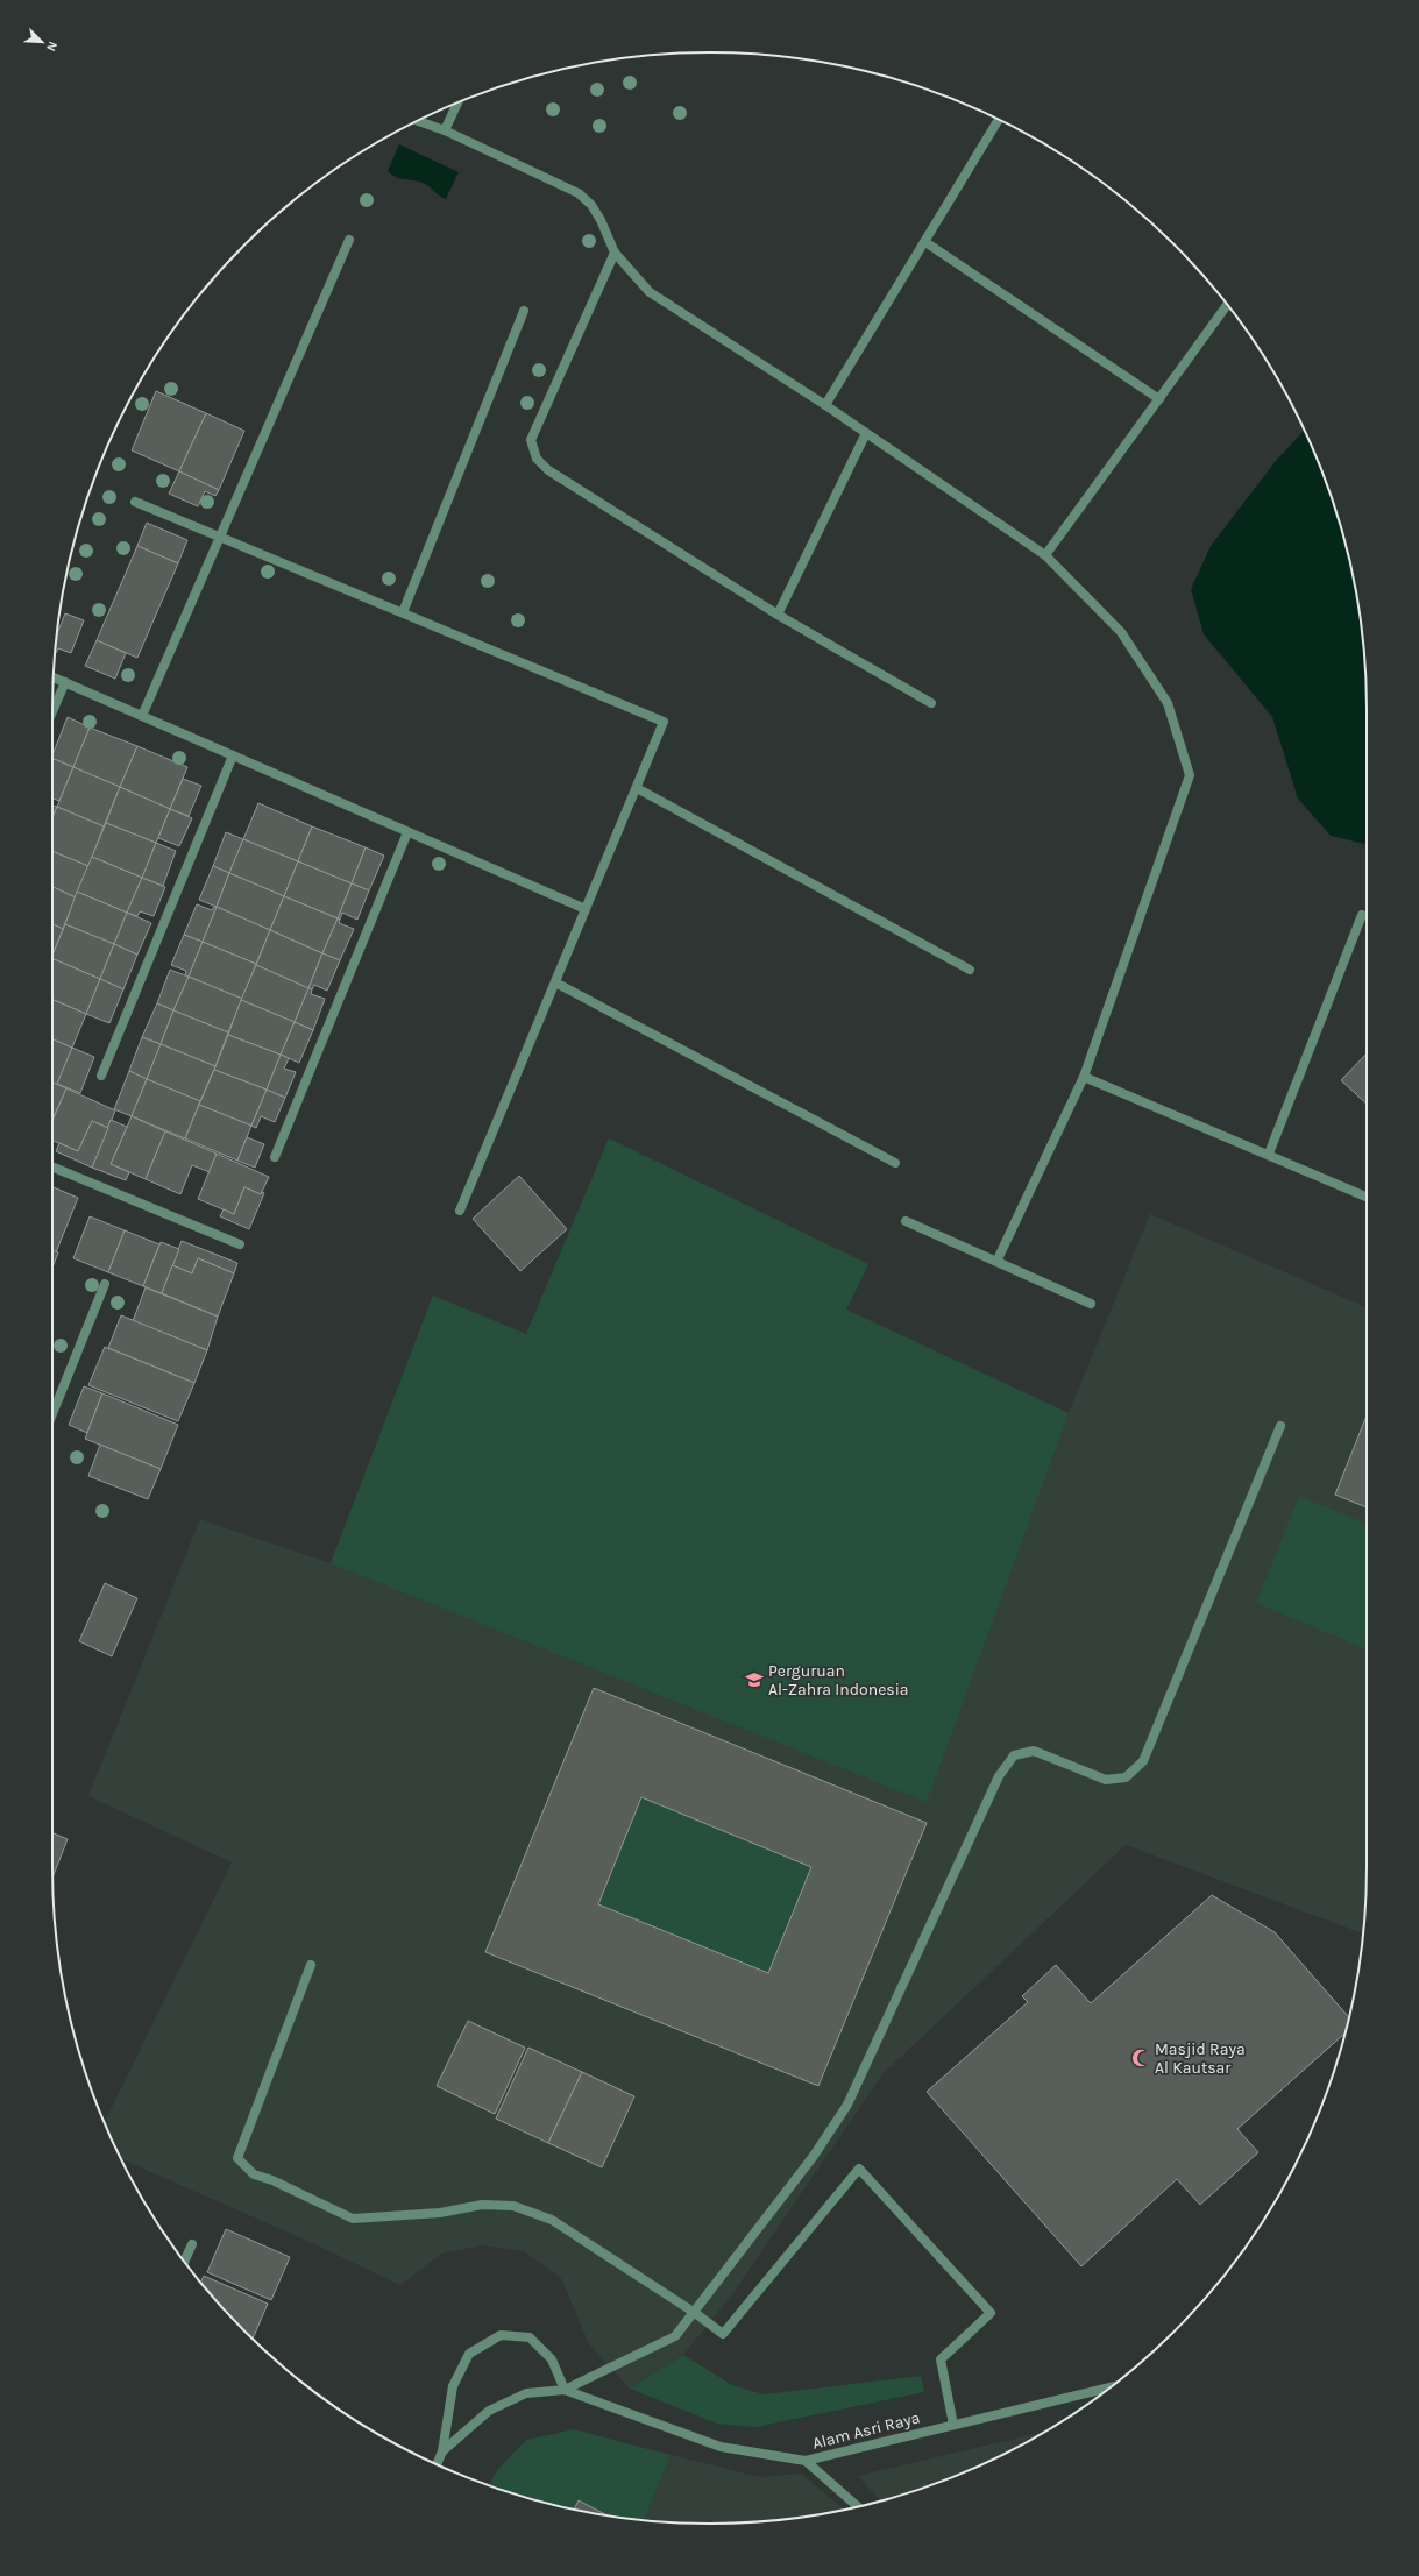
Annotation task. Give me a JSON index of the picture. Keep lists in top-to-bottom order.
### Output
{
  "streets": {
    "street": ["Alam Asri Raya"]
  },
  "places": {
    "school or university": ["Perguruan Al-Zahra Indonesia"],
    "mosque": ["Masjid Raya Al Kautsar"]
  },
  "north": "bottom right"
}
